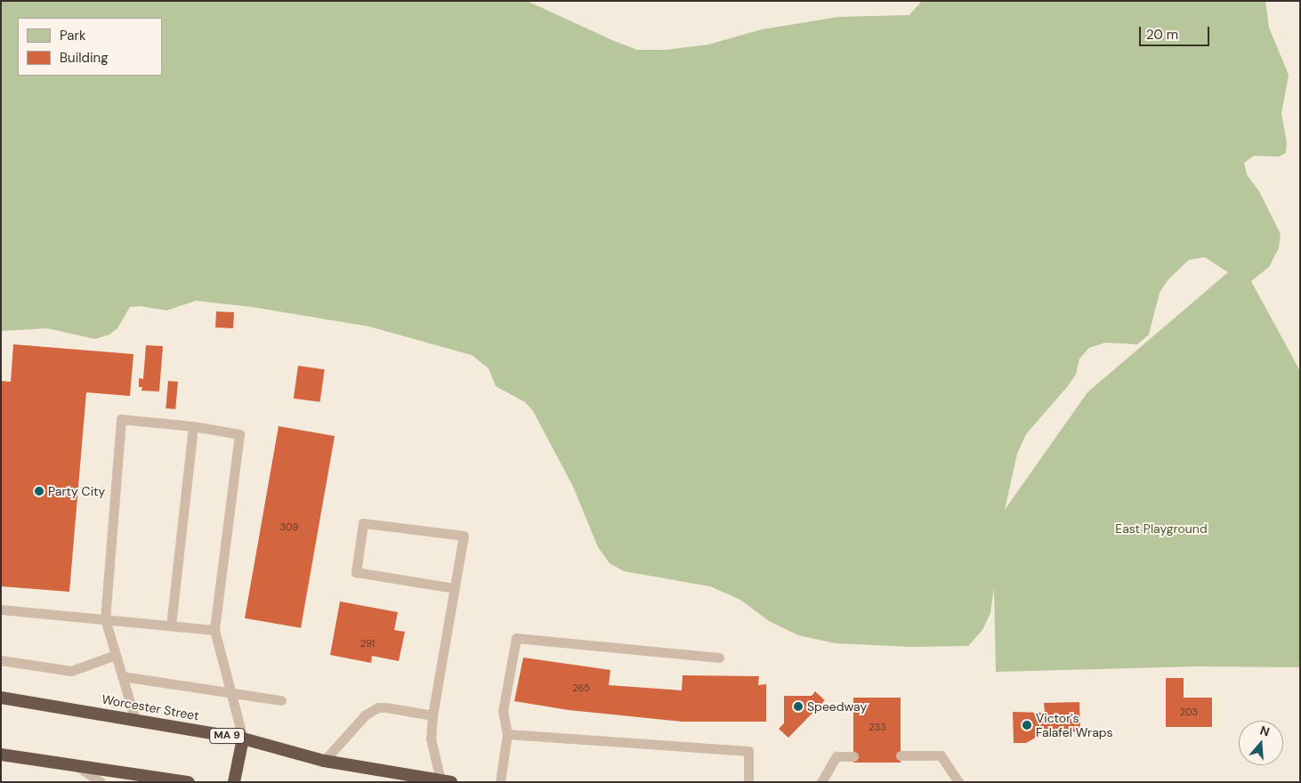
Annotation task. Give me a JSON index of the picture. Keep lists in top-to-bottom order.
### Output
{
  "streets": {
    "highway": ["Worcester Street", "MA 9"]
  },
  "parks": ["East Playground"],
  "places": ["Party City", "Speedway", "Victor's Falafel Wraps"],
  "house_numbers": [
    "309",
    "291",
    "265",
    "203",
    "233"
  ],
  "legend": ["Park", "Building"],
  "scale_bar": "20 m",
  "north": "top"
}
